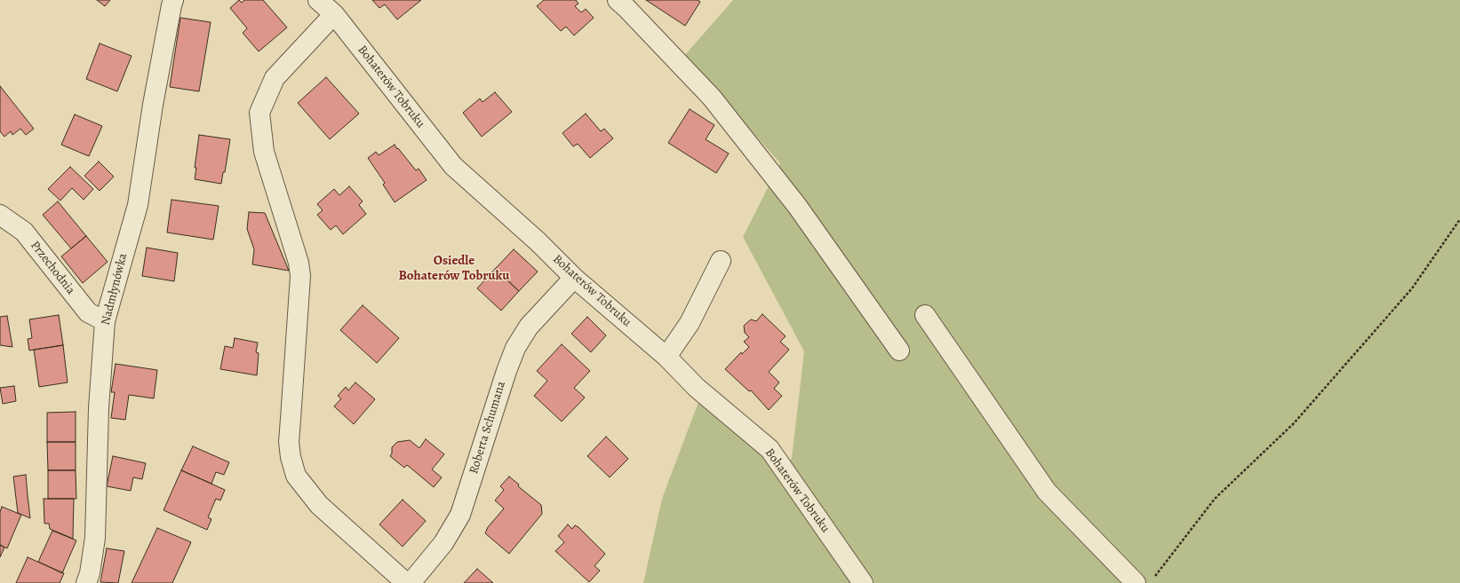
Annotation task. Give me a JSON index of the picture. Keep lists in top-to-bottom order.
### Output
{
  "streets": {
    "street": [
      "Bohaterów Tobruku",
      "Przechodnia",
      "Nadmłynówka",
      "Roberta Schumana"
    ]
  },
  "crossings": [
    ["Bohaterów Tobruku", "Roberta Schumana"],
    ["Przechodnia", "Nadmłynówka"]
  ],
  "districts": ["Osiedle Bohaterów Tobruku"]
}
